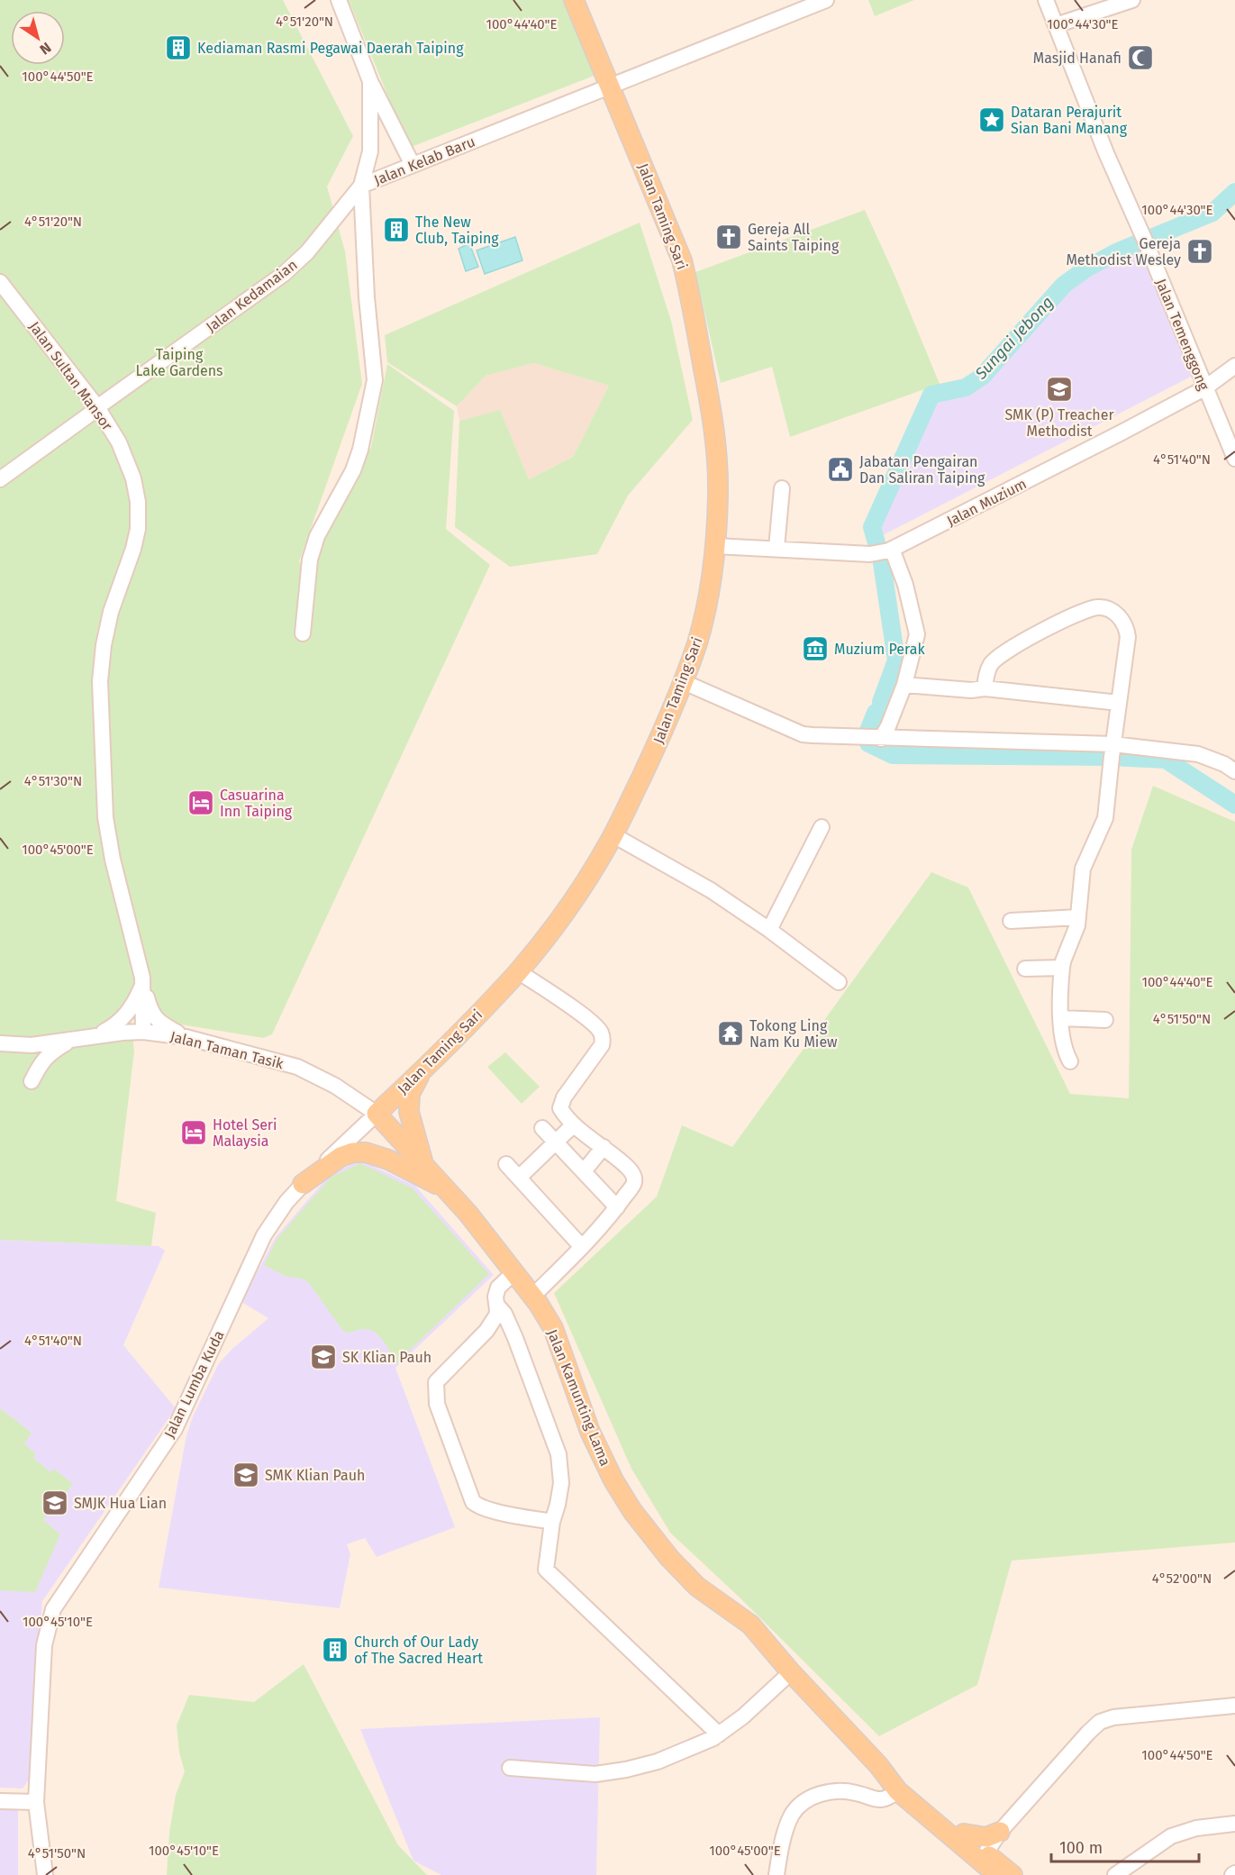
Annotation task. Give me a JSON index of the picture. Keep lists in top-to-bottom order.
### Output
{
  "streets": {
    "main road": ["Jalan Taming Sari", "Jalan Kamunting Lama"],
    "street": [
      "Jalan Kelab Baru",
      "Jalan Kedamaian",
      "Jalan Temenggong",
      "Jalan Sultan Mansor",
      "Jalan Muzium",
      "Jalan Taman Tasik",
      "Jalan Lumba Kuda"
    ]
  },
  "crossings": [
    ["Jalan Kelab Baru", "Jalan Taming Sari"],
    ["Jalan Kelab Baru", "Jalan Kedamaian"],
    ["Jalan Taming Sari", "Jalan Muzium"],
    ["Jalan Taming Sari", "Jalan Taman Tasik"],
    ["Jalan Taming Sari", "Jalan Lumba Kuda"],
    ["Jalan Taming Sari", "Jalan Kamunting Lama"],
    ["Jalan Kedamaian", "Jalan Sultan Mansor"],
    ["Jalan Temenggong", "Jalan Muzium"],
    ["Jalan Taman Tasik", "Jalan Lumba Kuda"],
    ["Jalan Taman Tasik", "Jalan Kamunting Lama"],
    ["Jalan Lumba Kuda", "Jalan Kamunting Lama"]
  ],
  "water": ["Sungai Jebong"],
  "parks": ["Taiping Lake Gardens"],
  "places": {
    "building": ["Kediaman Rasmi Pegawai Daerah Taiping", "The New Club, Taiping", "Church of Our Lady of The Sacred Heart"],
    "mosque": ["Masjid Hanafi"],
    "place": ["Dataran Perajurit Sian Bani Manang"],
    "church": ["Gereja All Saints Taiping", "Gereja Methodist Wesley"],
    "school or university": [
      "SMK (P) Treacher Methodist",
      "SK Klian Pauh",
      "SMK Klian Pauh",
      "SMJK Hua Lian"
    ],
    "public building": ["Jabatan Pengairan Dan Saliran Taiping"],
    "museum": ["Muzium Perak"],
    "hotel": ["Casuarina Inn Taiping", "Hotel Seri Malaysia"],
    "temple": ["Tokong Ling Nam Ku Miew"]
  },
  "scale_bar": "100 m",
  "north": "bottom right",
  "coordinates": [
    "4°51'20\"N",
    "100°44'40\"E",
    "100°44'30\"E",
    "100°44'50\"E",
    "4°51'40\"N",
    "4°51'30\"N",
    "100°45'00\"E",
    "4°51'50\"N",
    "4°52'00\"N",
    "100°45'10\"E"
  ]
}
